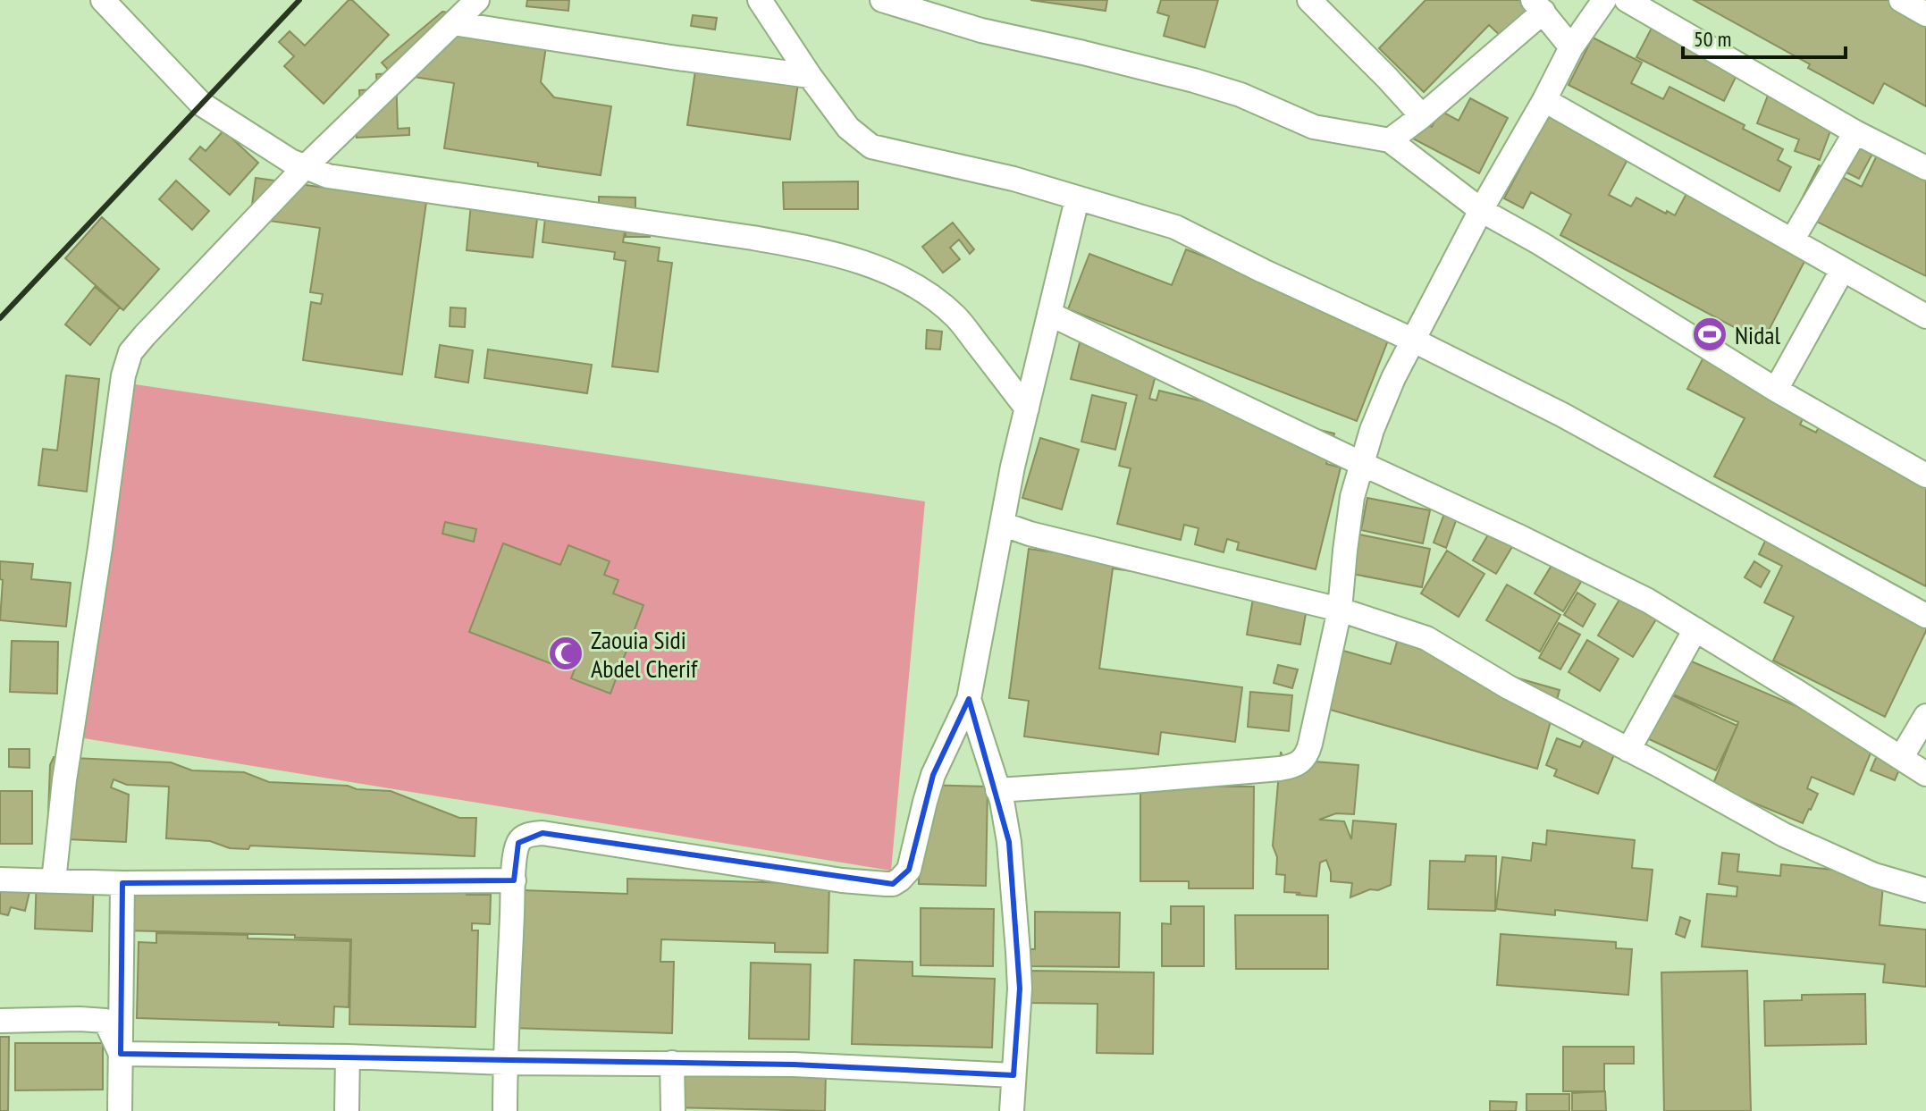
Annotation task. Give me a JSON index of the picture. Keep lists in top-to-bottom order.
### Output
{
  "places": {
    "sports": ["Nidal"],
    "mosque": ["Zaouia Sidi Abdel Cherif"]
  },
  "scale_bar": "50 m"
}
